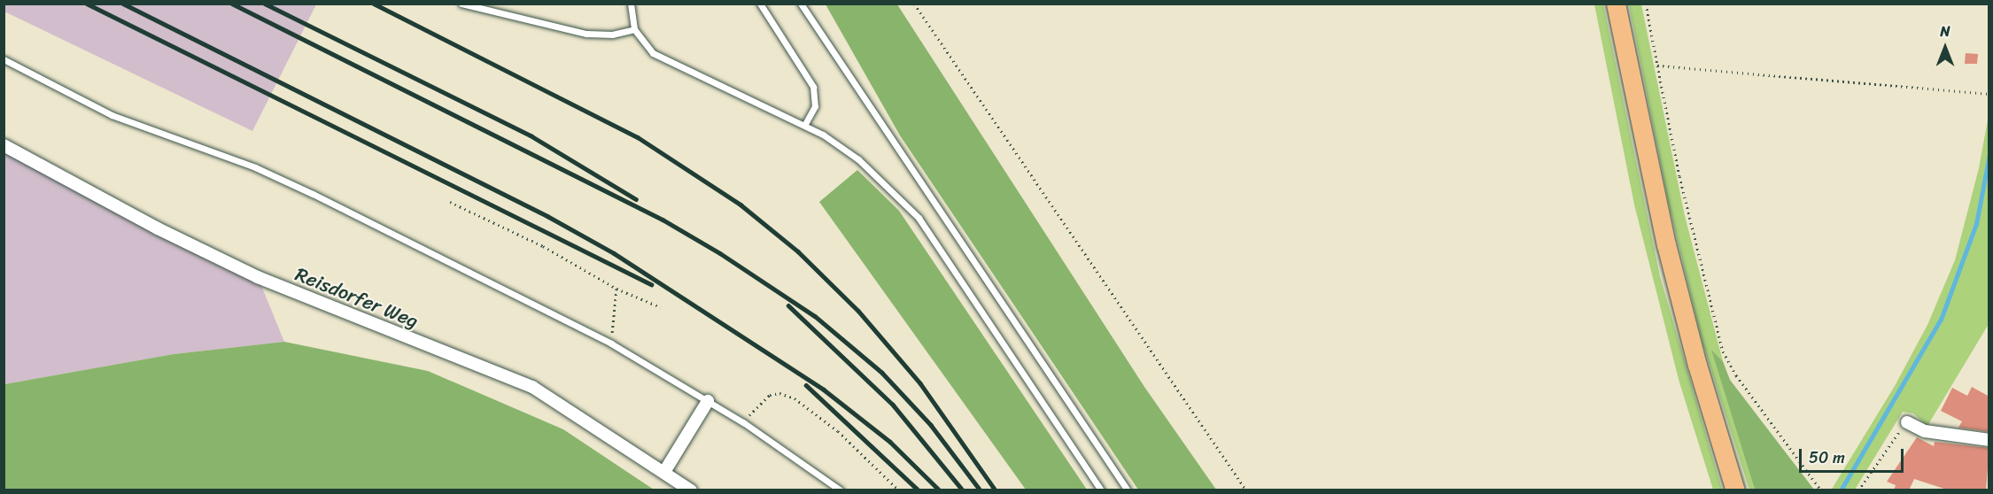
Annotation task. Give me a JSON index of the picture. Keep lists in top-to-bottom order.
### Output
{
  "streets": {
    "street": ["Reisdorfer Weg"]
  },
  "scale_bar": "50 m",
  "north": "top"
}
